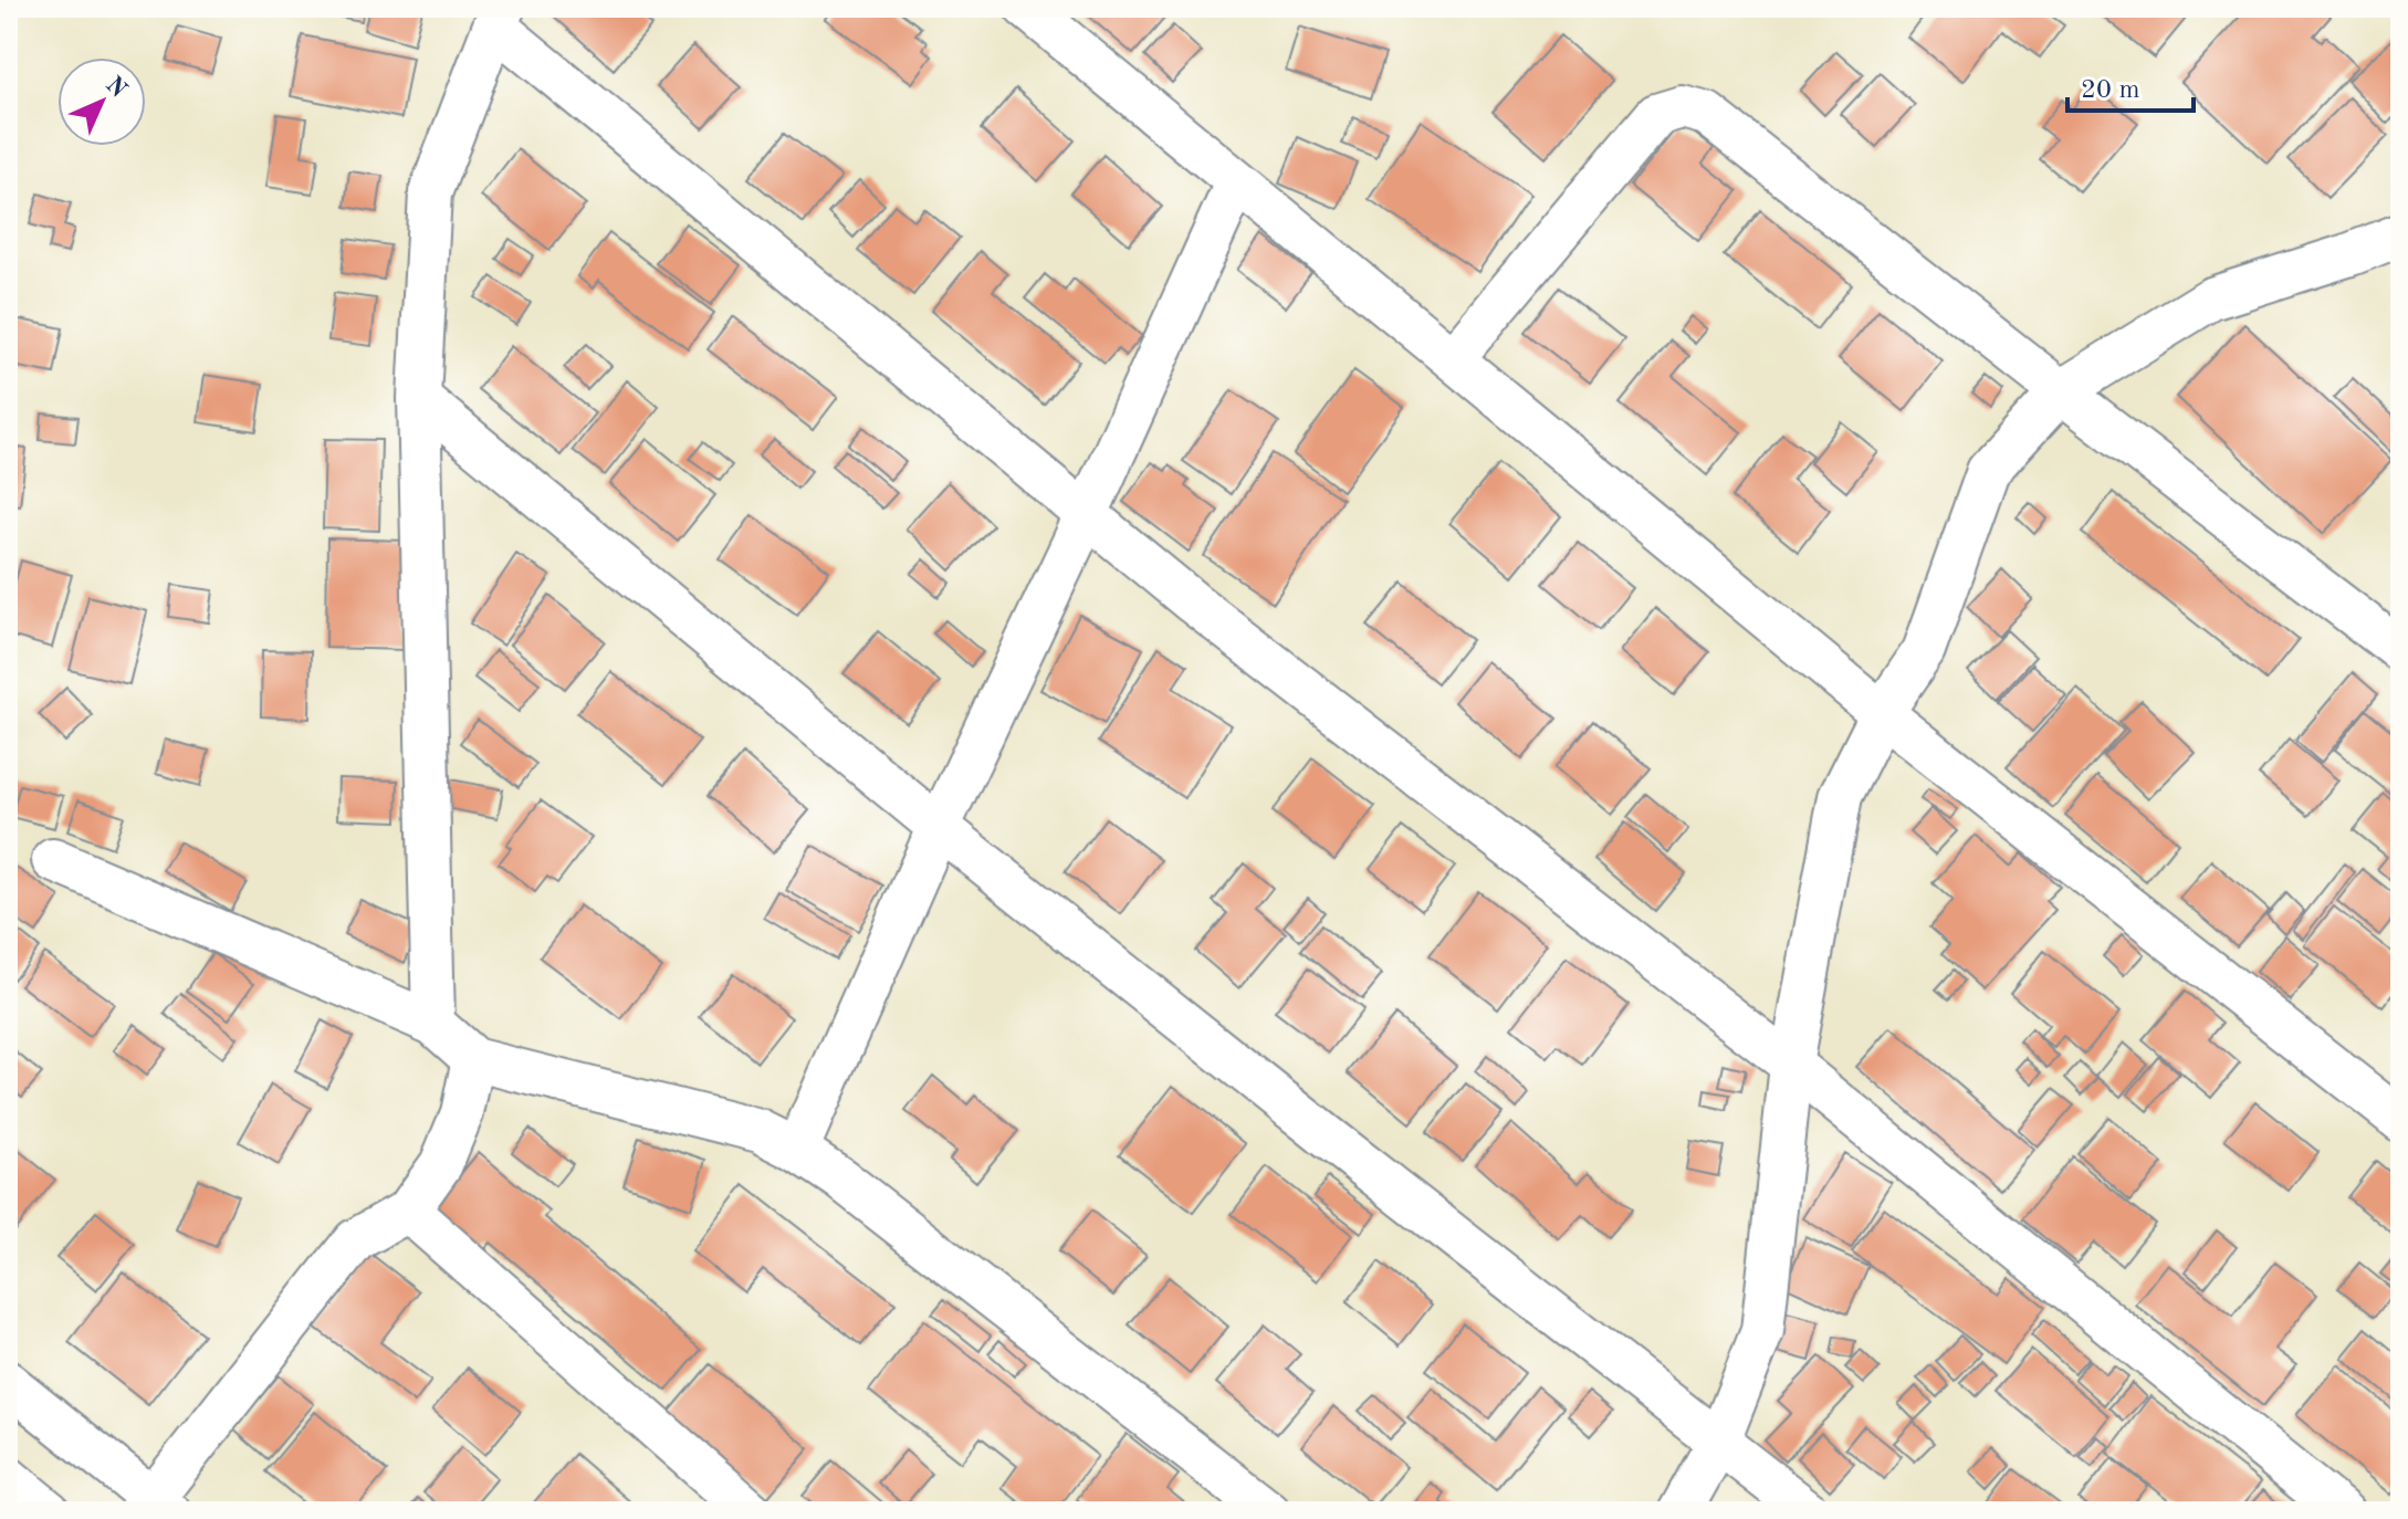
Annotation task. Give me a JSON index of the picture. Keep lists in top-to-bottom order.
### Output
{
  "scale_bar": "20 m",
  "north": "top right"
}
